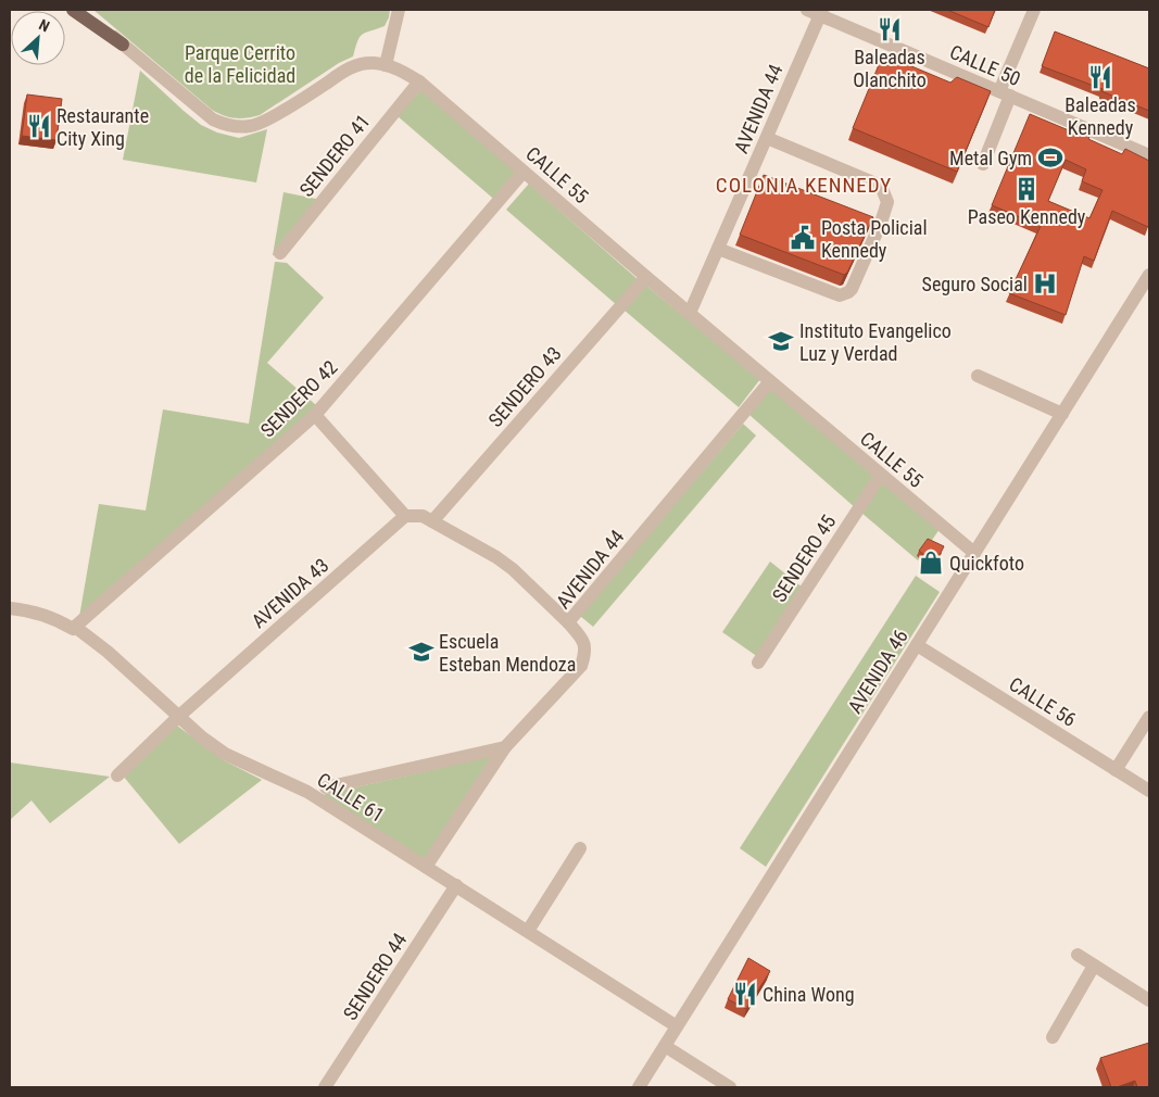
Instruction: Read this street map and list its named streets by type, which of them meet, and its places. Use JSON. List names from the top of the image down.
{
  "streets": {
    "street": [
      "CALLE 50",
      "AVENIDA 44",
      "SENDERO 41",
      "CALLE 55",
      "SENDERO 43",
      "SENDERO 42",
      "SENDERO 45",
      "AVENIDA 43",
      "AVENIDA 46",
      "CALLE 56",
      "CALLE 61",
      "SENDERO 44"
    ]
  },
  "crossings": [
    ["CALLE 50", "AVENIDA 44"],
    ["AVENIDA 44", "CALLE 55"],
    ["AVENIDA 44", "CALLE 61"],
    ["SENDERO 41", "CALLE 55"],
    ["CALLE 55", "SENDERO 43"],
    ["CALLE 55", "SENDERO 42"],
    ["CALLE 55", "SENDERO 45"],
    ["CALLE 55", "AVENIDA 46"],
    ["SENDERO 42", "CALLE 61"],
    ["AVENIDA 43", "CALLE 61"],
    ["AVENIDA 46", "CALLE 56"],
    ["AVENIDA 46", "CALLE 61"],
    ["CALLE 61", "SENDERO 44"]
  ],
  "districts": ["COLONIA KENNEDY"],
  "parks": ["Parque Cerrito de la Felicidad"],
  "places": {
    "restaurant": [
      "Baleadas Olanchito",
      "Baleadas Kennedy",
      "Restaurante City Xing",
      "China Wong"
    ],
    "sports": ["Metal Gym"],
    "building": ["Paseo Kennedy"],
    "public building": ["Posta Policial Kennedy"],
    "hospital": ["Seguro Social"],
    "school or university": ["Instituto Evangelico Luz y Verdad", "Escuela Esteban Mendoza"],
    "shop": ["Quickfoto"]
  },
  "north": "top right"
}
